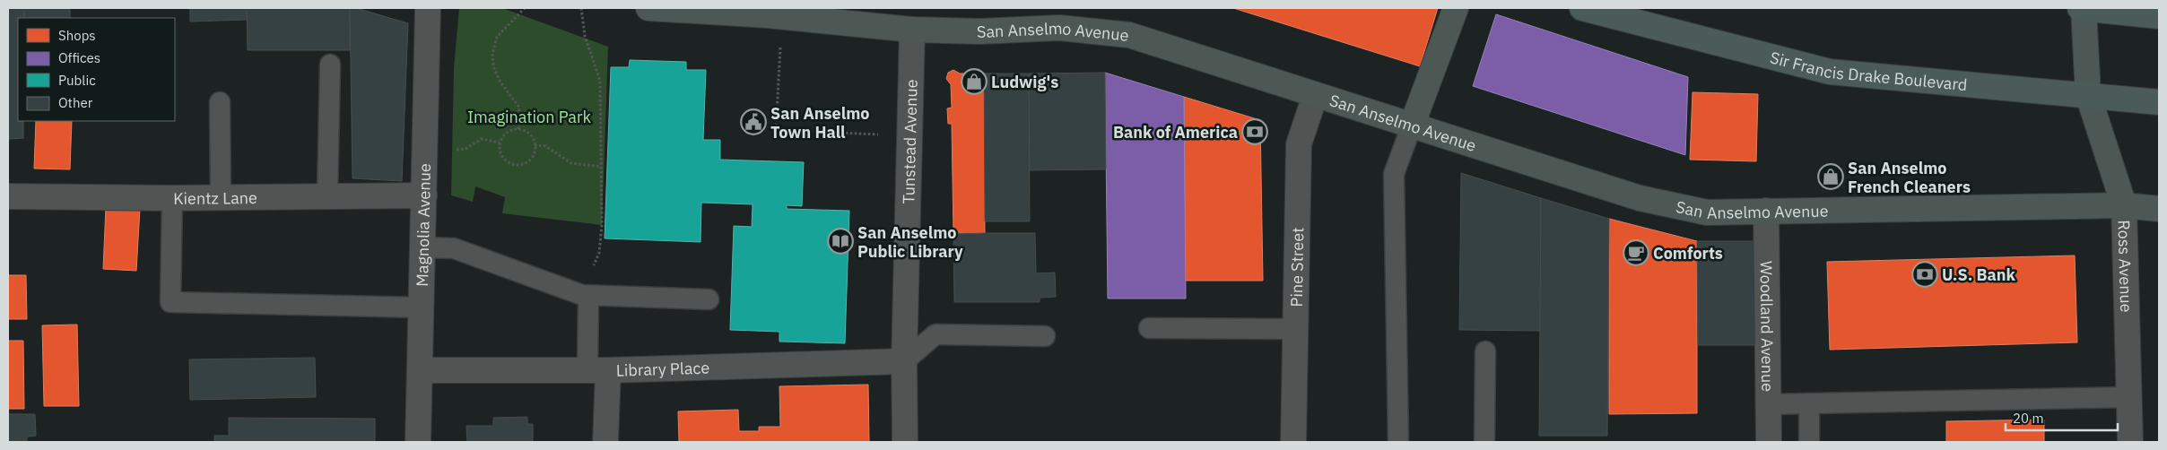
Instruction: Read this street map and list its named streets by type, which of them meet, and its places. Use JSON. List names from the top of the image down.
{
  "streets": {
    "main road": ["Sir Francis Drake Boulevard"],
    "street": [
      "San Anselmo Avenue",
      "Tunstead Avenue",
      "Kientz Lane",
      "Magnolia Avenue",
      "Ross Avenue",
      "Pine Street",
      "Woodland Avenue",
      "Library Place"
    ]
  },
  "crossings": [
    ["San Anselmo Avenue", "Tunstead Avenue"],
    ["San Anselmo Avenue", "Ross Avenue"],
    ["San Anselmo Avenue", "Pine Street"],
    ["San Anselmo Avenue", "Woodland Avenue"],
    ["Sir Francis Drake Boulevard", "Ross Avenue"],
    ["Tunstead Avenue", "Library Place"],
    ["Kientz Lane", "Magnolia Avenue"],
    ["Magnolia Avenue", "Library Place"]
  ],
  "parks": ["Imagination Park"],
  "places": {
    "shop": ["Ludwig's", "San Anselmo French Cleaners"],
    "public building": ["San Anselmo Town Hall"],
    "bank": ["Bank of America", "U.S. Bank"],
    "library": ["San Anselmo Public Library"],
    "cafe": ["Comforts"]
  },
  "legend": [
    "Shops",
    "Offices",
    "Public",
    "Other"
  ],
  "scale_bar": "20 m"
}
